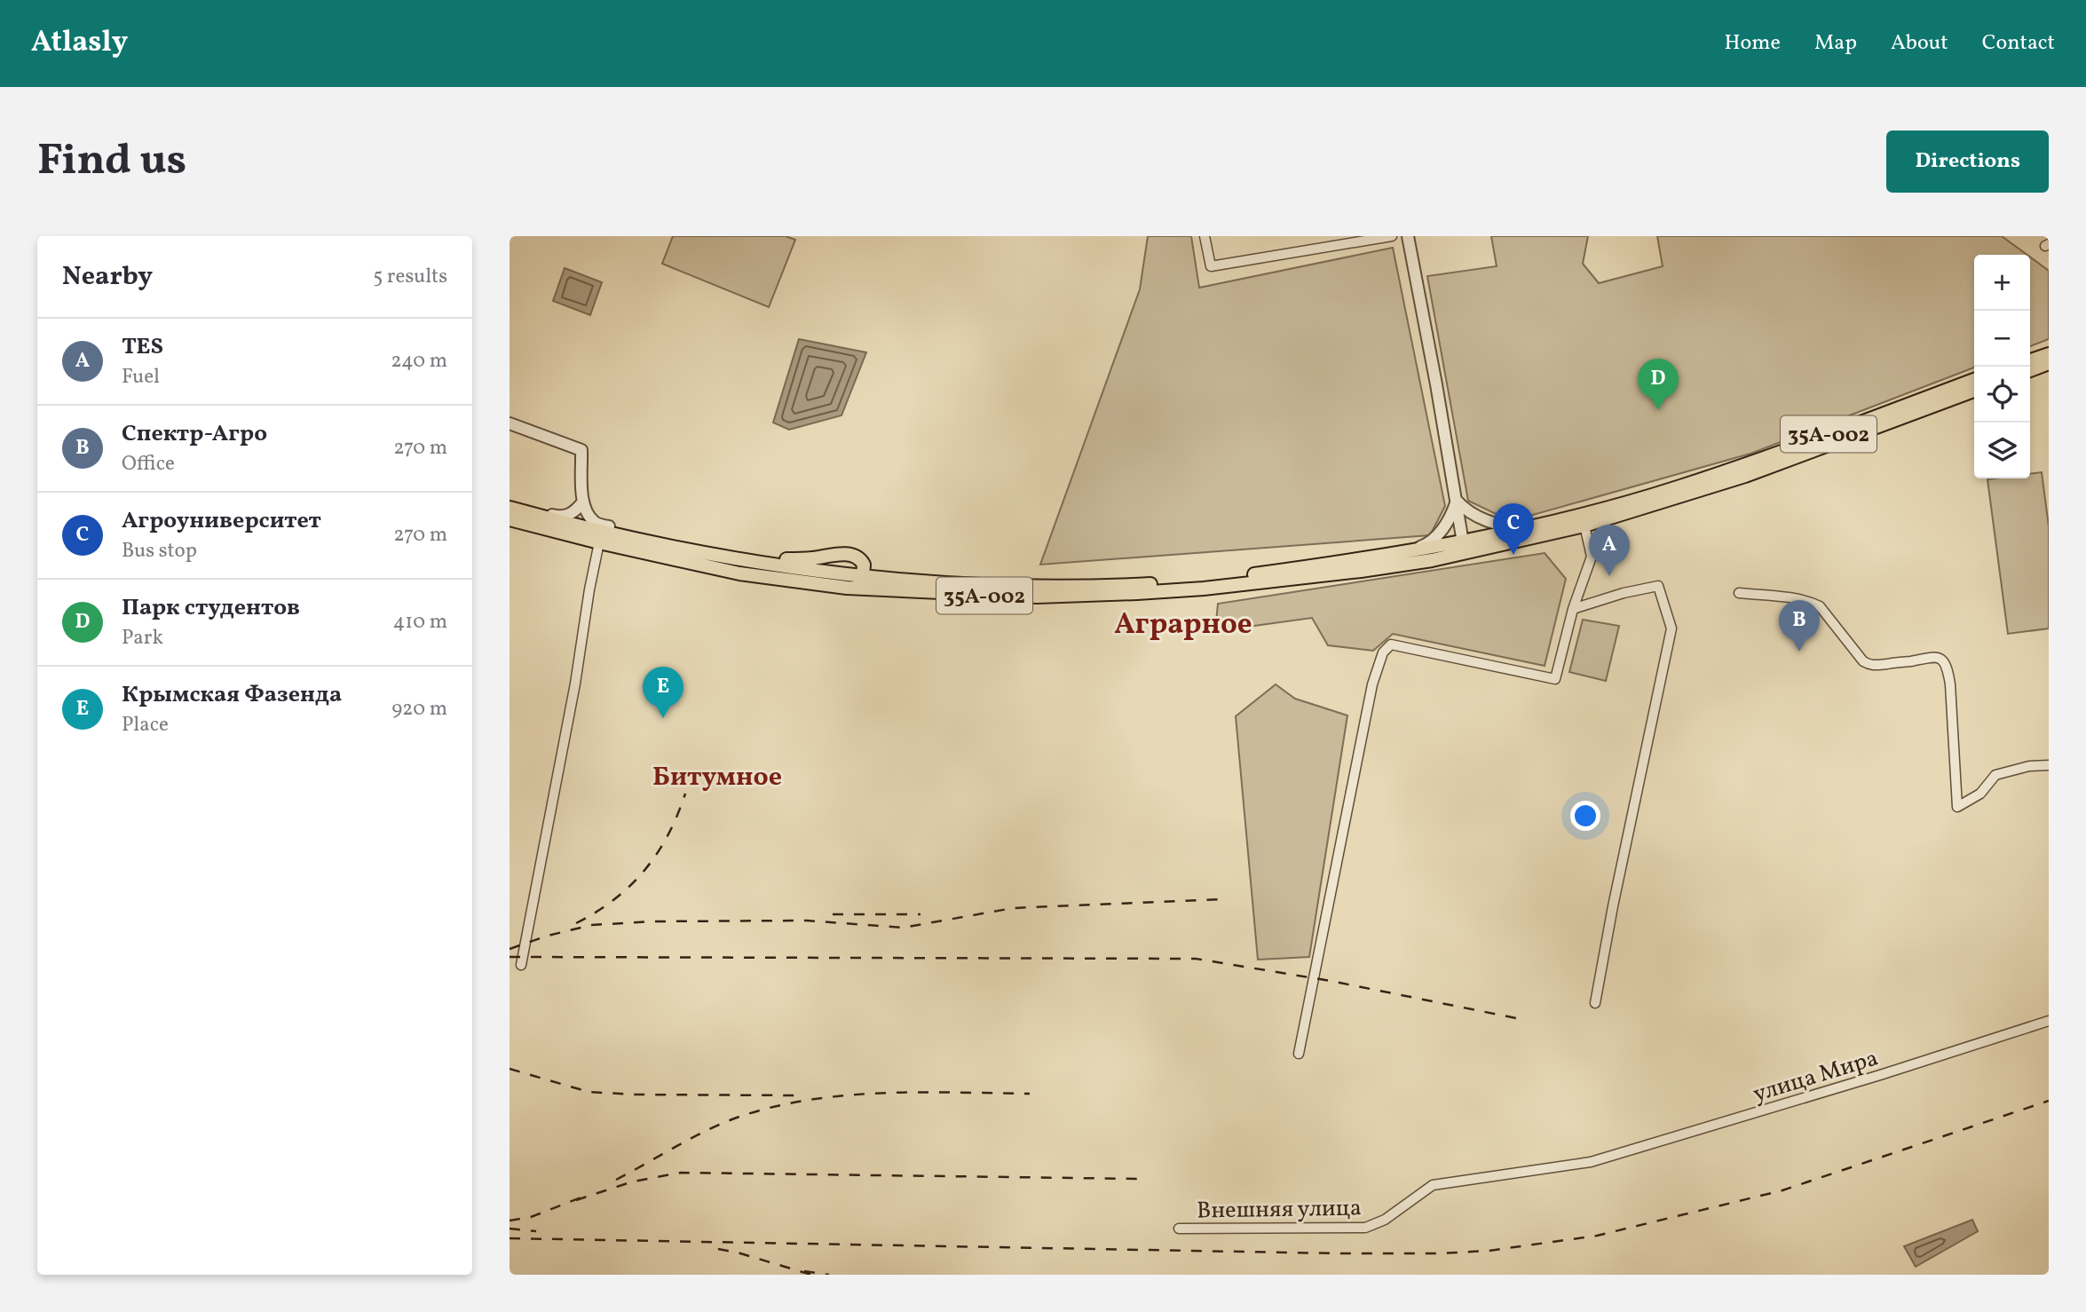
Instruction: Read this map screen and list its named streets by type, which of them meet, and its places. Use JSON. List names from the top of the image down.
{
  "streets": {
    "main road": ["35А-002"],
    "street": ["улица Мира", "Внешняя улица"]
  },
  "crossings": [
    ["улица Мира", "Внешняя улица"]
  ],
  "districts": ["Аграрное", "Битумное"],
  "page": {
    "header": "Atlasly",
    "nav": [
      "Home",
      "Map",
      "About",
      "Contact"
    ],
    "buttons": "Directions",
    "title": "Find us",
    "heading": ["Nearby", "5 results"],
    "map_buttons": ["+", "−"],
    "list": [
      {
        "mark": "A",
        "name": "TES",
        "note": "Fuel",
        "value": "240 m"
      },
      {
        "mark": "B",
        "name": "Спектр-Агро",
        "note": "Office",
        "value": "270 m"
      },
      {
        "mark": "C",
        "name": "Агроуниверситет",
        "note": "Bus stop",
        "value": "270 m"
      },
      {
        "mark": "D",
        "name": "Парк студентов",
        "note": "Park",
        "value": "410 m"
      },
      {
        "mark": "E",
        "name": "Крымская Фазенда",
        "note": "Place",
        "value": "920 m"
      }
    ],
    "pins": [
      "D",
      "C",
      "A",
      "B",
      "E"
    ]
  }
}
